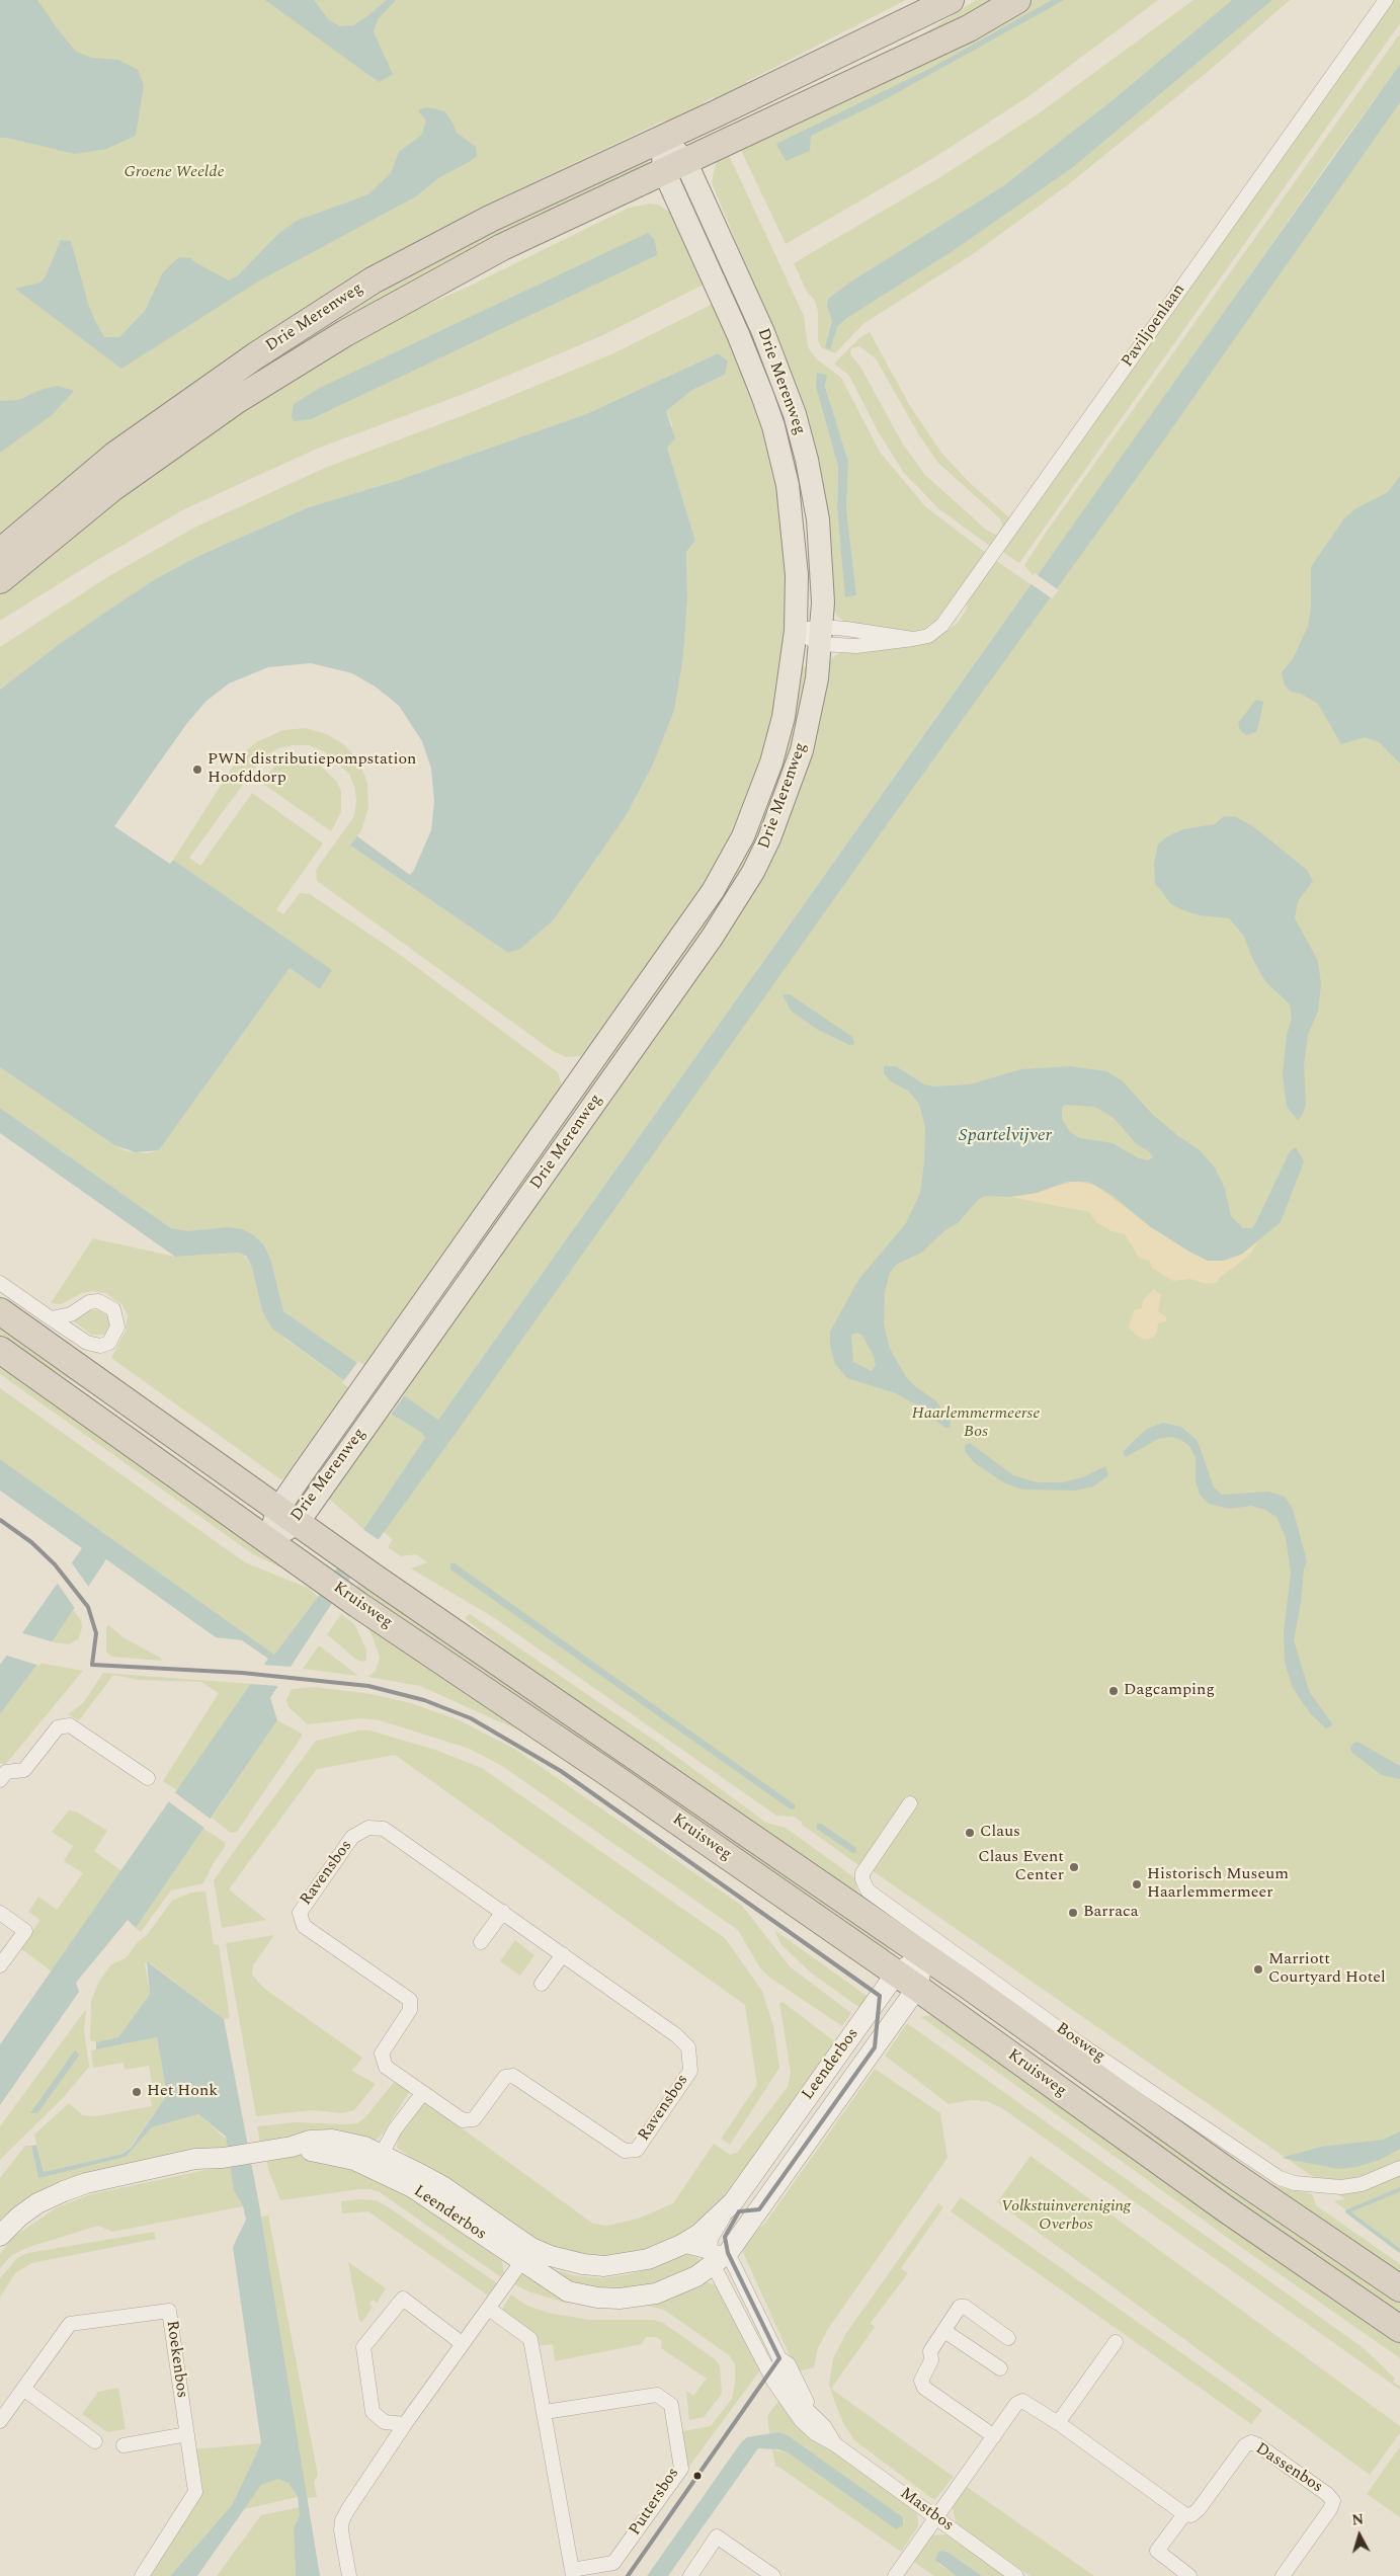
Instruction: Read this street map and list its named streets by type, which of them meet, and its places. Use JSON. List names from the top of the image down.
{
  "streets": {
    "highway": ["Drie Merenweg", "Kruisweg"],
    "main road": ["Leenderbos"],
    "street": [
      "Paviljoenlaan",
      "Ravensbos",
      "Bosweg",
      "Roekenbos",
      "Dassenbos",
      "Puttersbos",
      "Mastbos"
    ]
  },
  "crossings": [
    ["Drie Merenweg", "Paviljoenlaan"],
    ["Drie Merenweg", "Kruisweg"],
    ["Kruisweg", "Leenderbos"],
    ["Leenderbos", "Mastbos"]
  ],
  "water": ["Spartelvijver"],
  "parks": ["Groene Weelde", "Haarlemmermeerse Bos", "Volkstuinvereniging Overbos"],
  "places": [
    "PWN distributiepompstation Hoofddorp",
    "Dagcamping",
    "Claus",
    "Claus Event Center",
    "Historisch Museum Haarlemmermeer",
    "Barraca",
    "Marriott Courtyard Hotel",
    "Het Honk"
  ],
  "north": "top"
}
